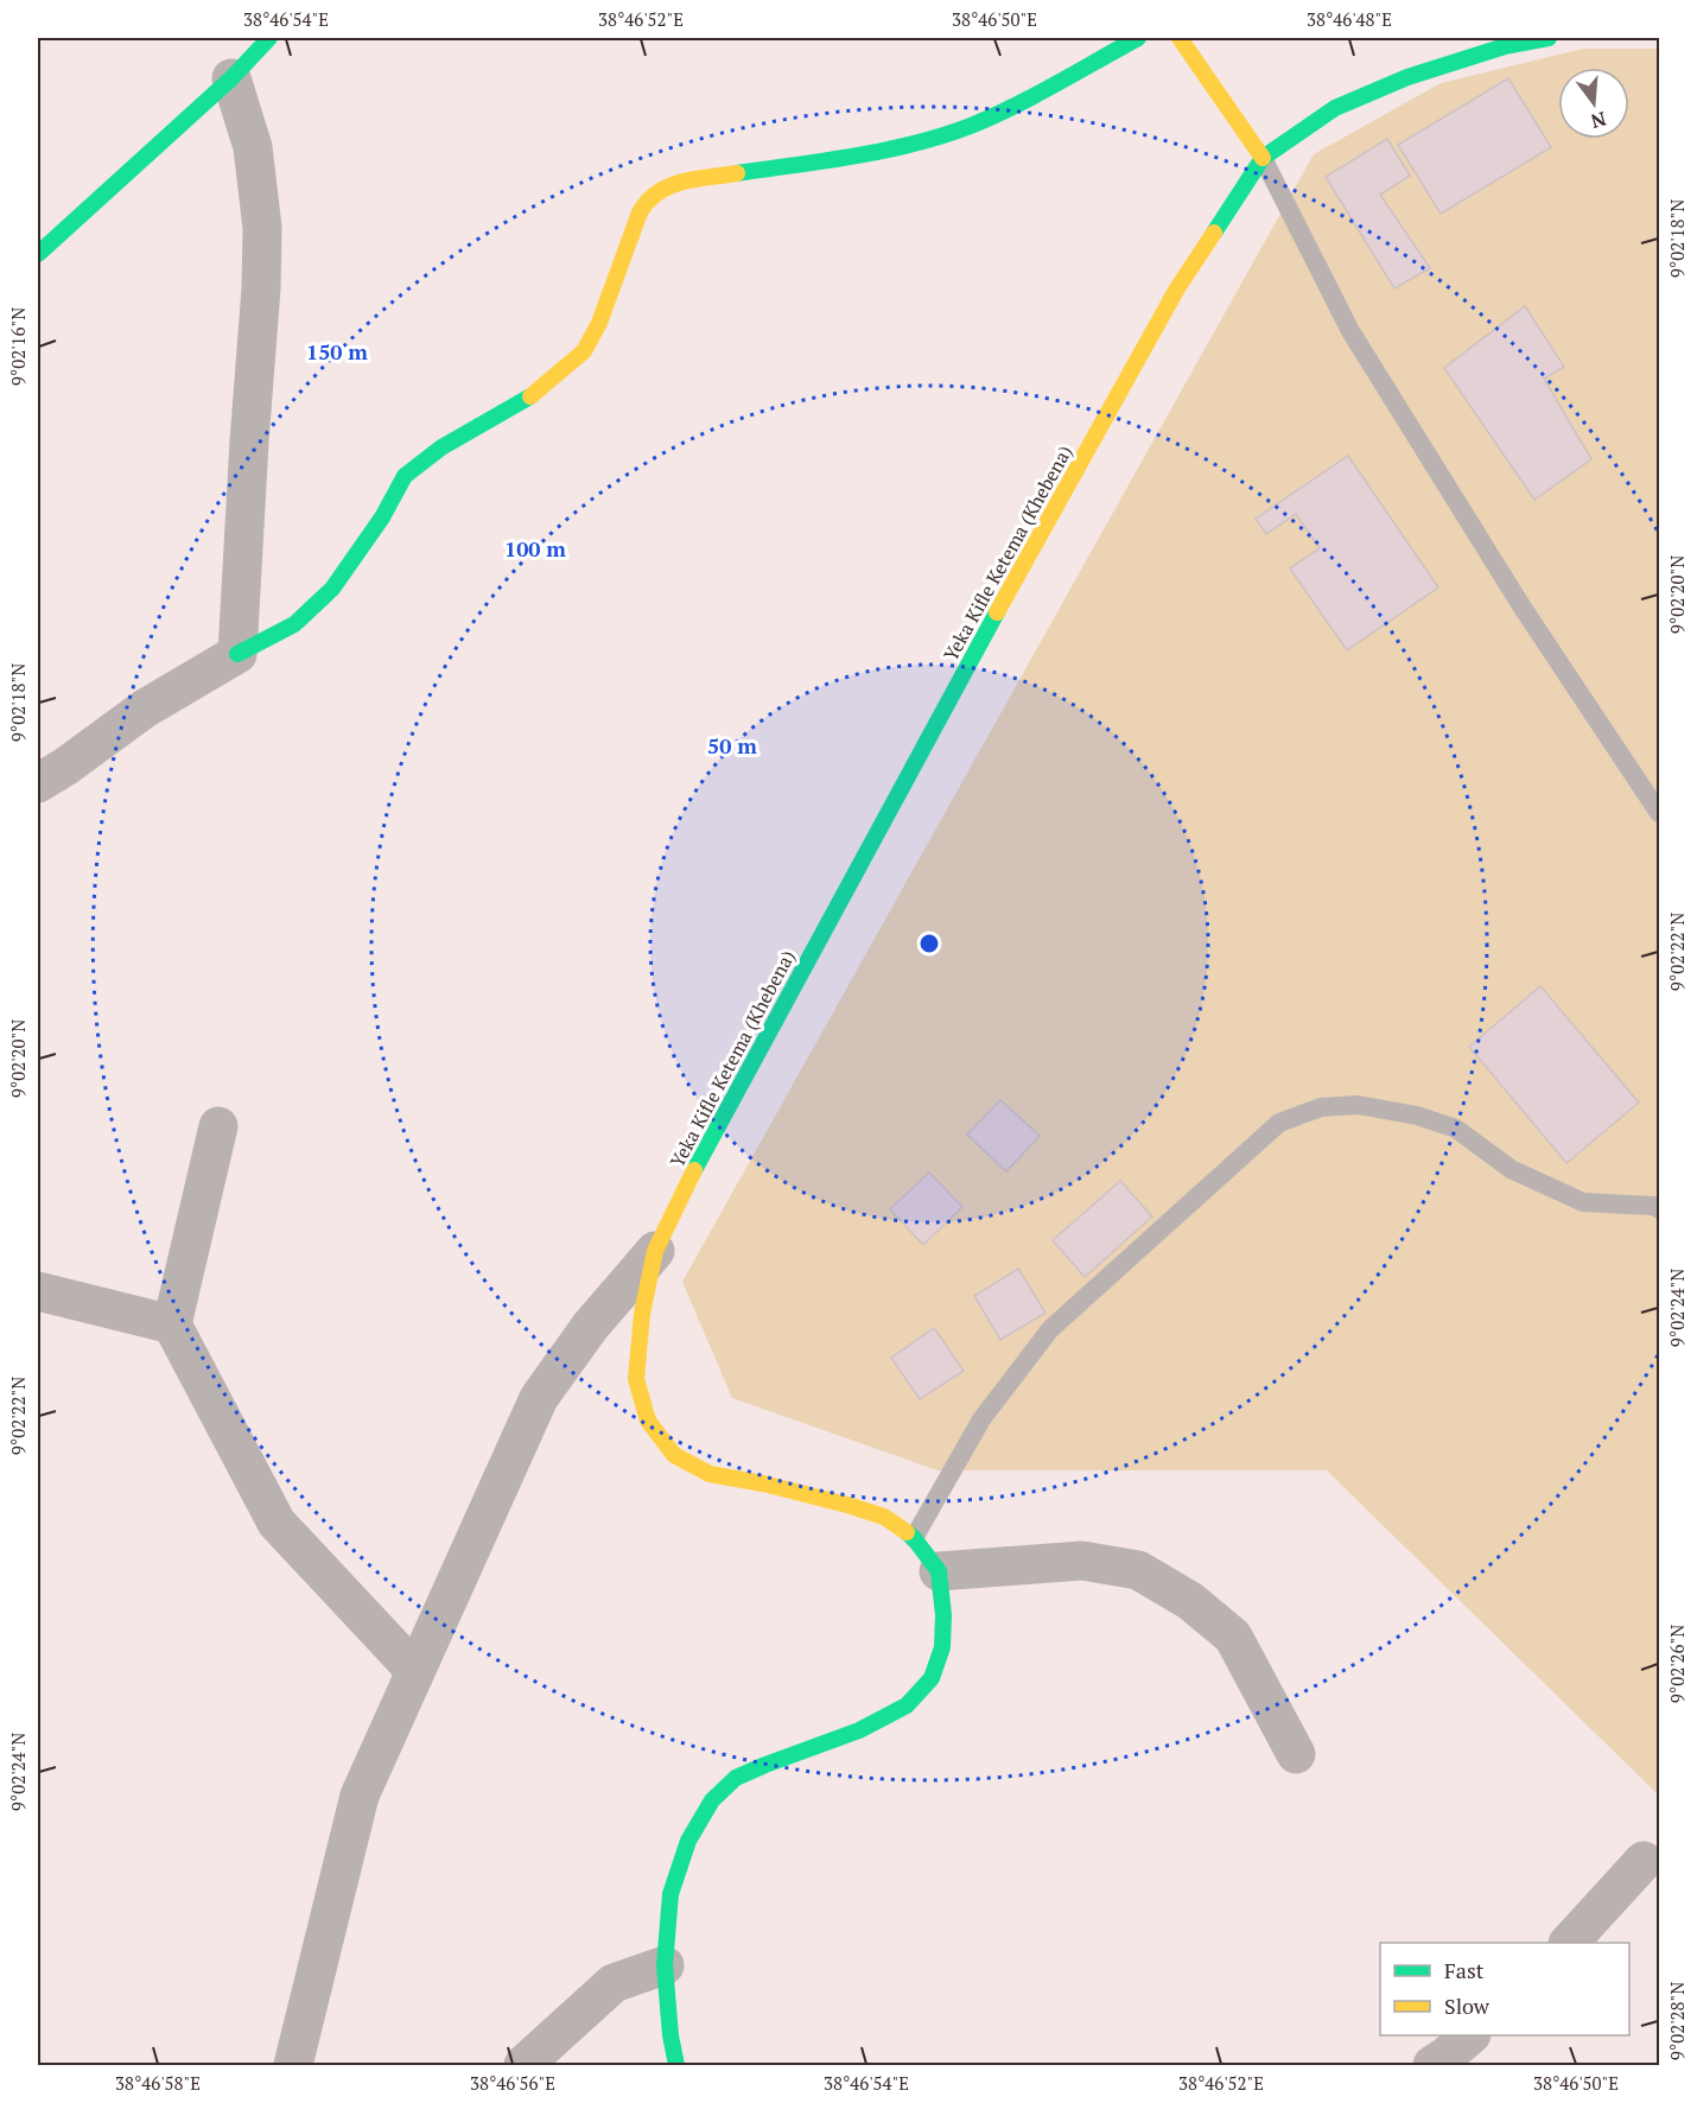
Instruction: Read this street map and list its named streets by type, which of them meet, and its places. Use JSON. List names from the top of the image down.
{
  "streets": {
    "main road": ["Yeka Kifle Ketema (Khebena)"]
  },
  "legend": ["Fast", "Slow"],
  "north": "bottom",
  "coordinates": [
    "38°46'54\"E",
    "38°46'52\"E",
    "38°46'50\"E",
    "38°46'48\"E",
    "9°02'18\"N",
    "9°02'16\"N",
    "9°02'20\"N",
    "9°02'22\"N",
    "9°02'24\"N",
    "9°02'26\"N",
    "9°02'28\"N",
    "38°46'58\"E",
    "38°46'56\"E"
  ],
  "rings": ["150 m", "100 m", "50 m"]
}
